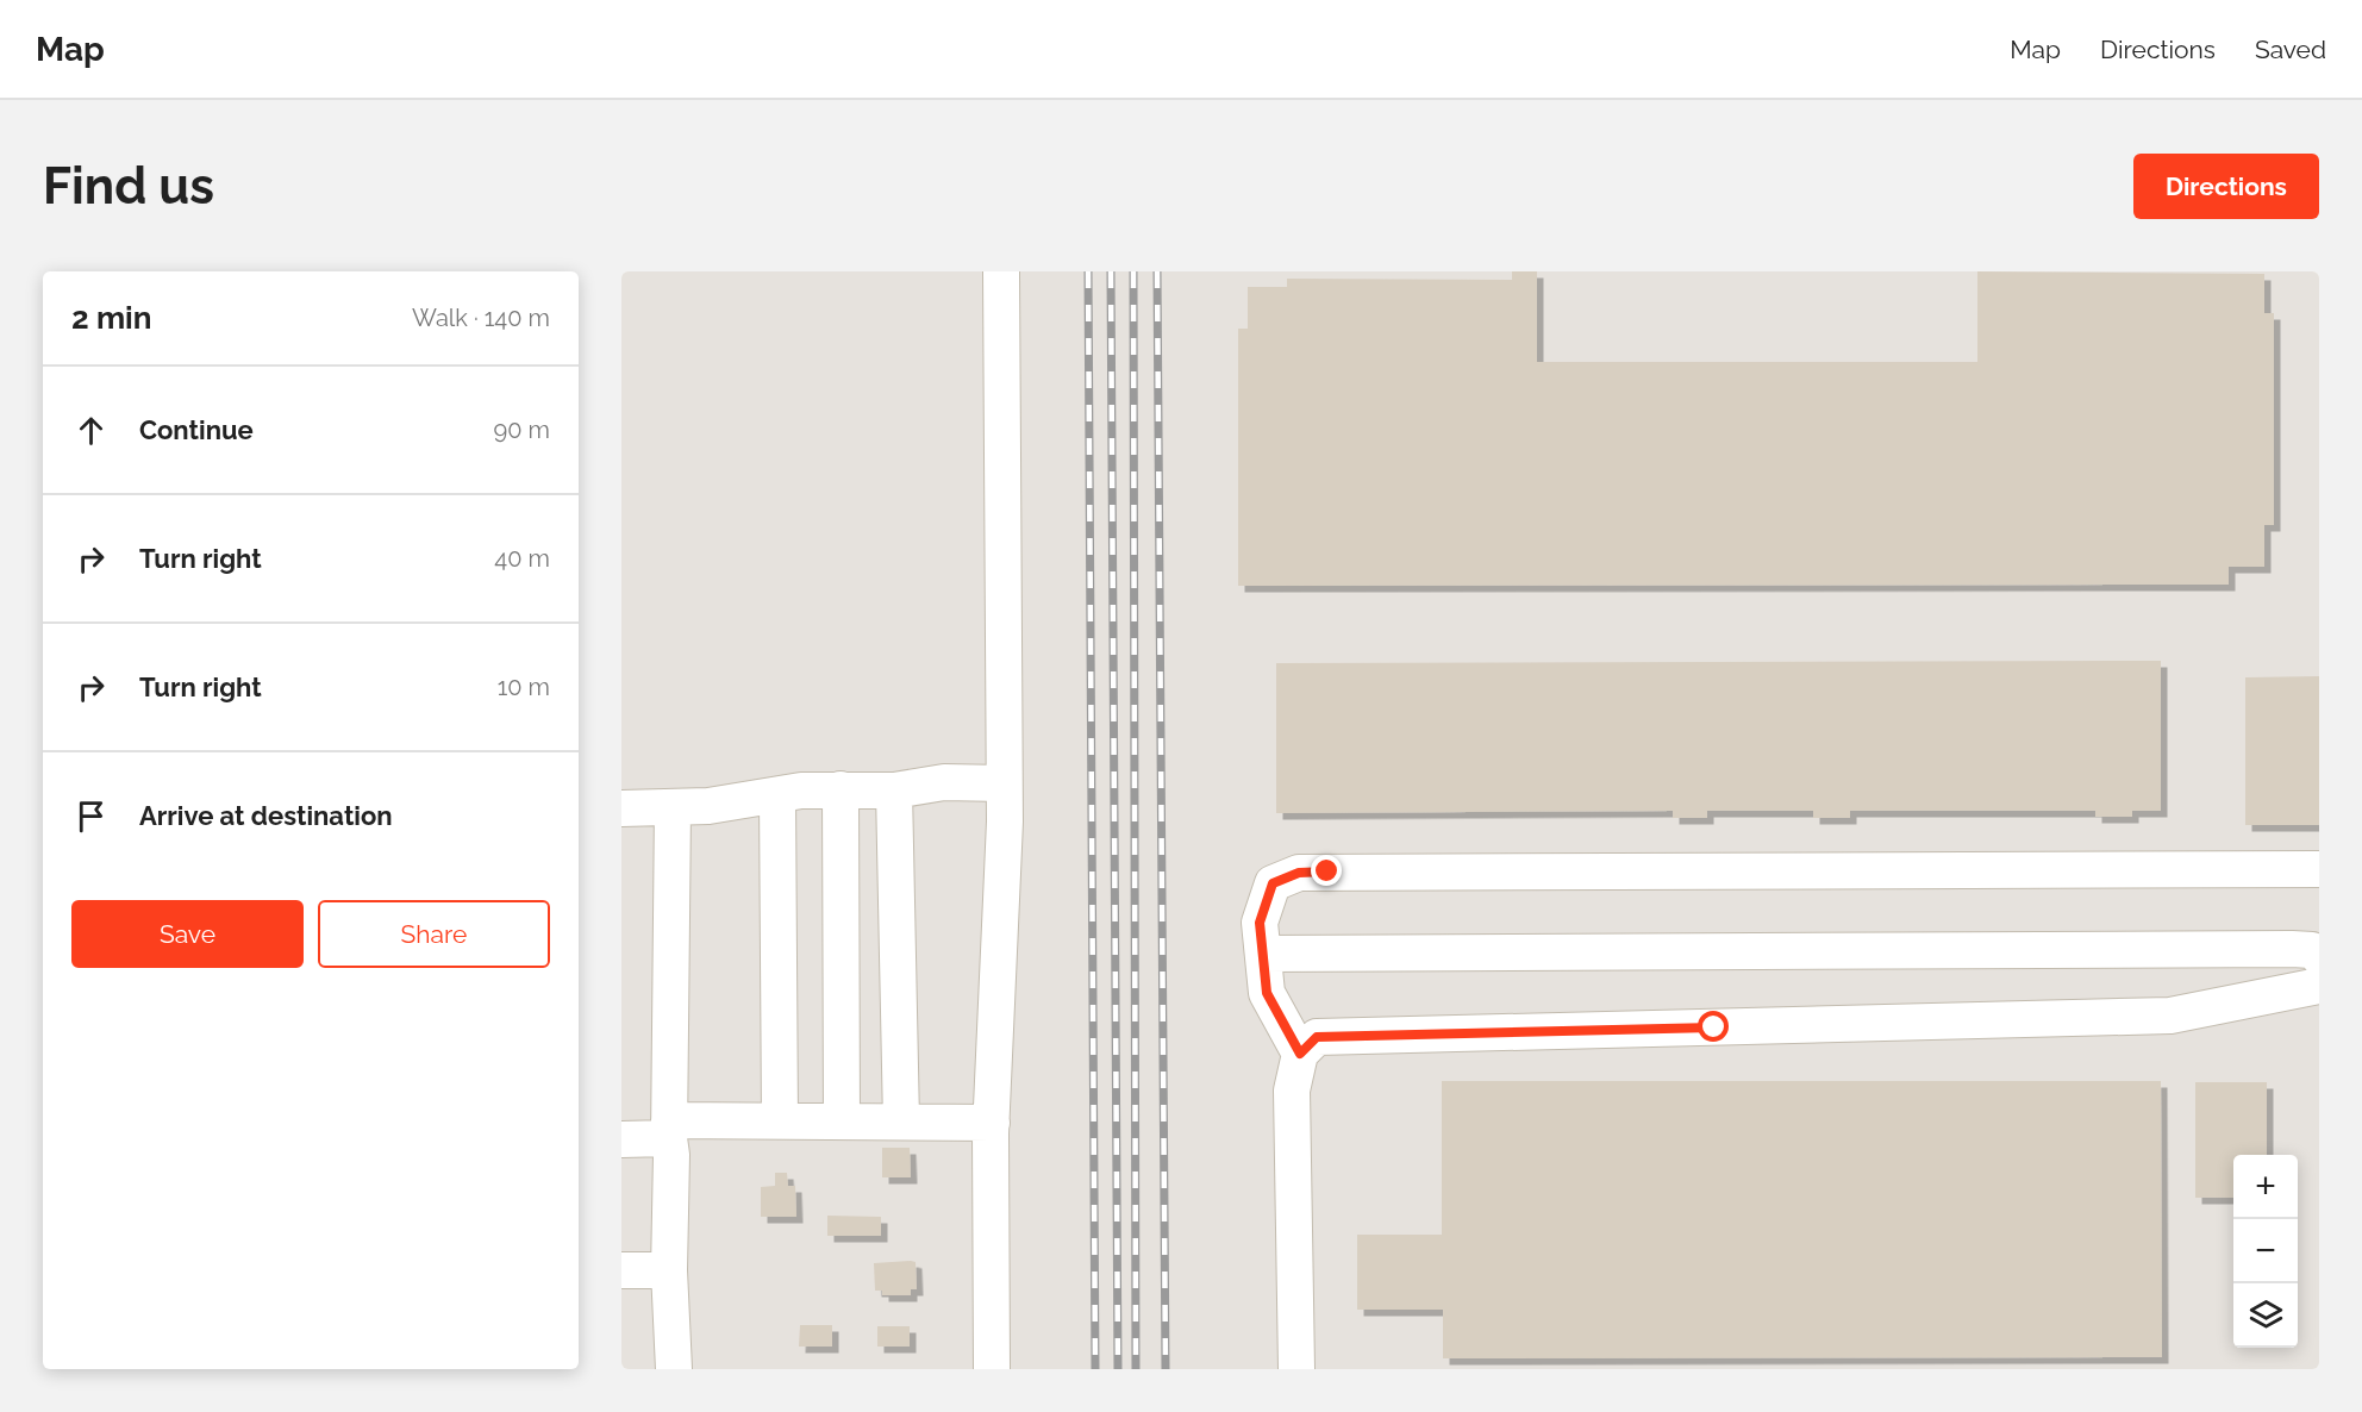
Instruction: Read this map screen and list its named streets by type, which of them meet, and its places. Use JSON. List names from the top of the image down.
{
  "page": {
    "header": "Map",
    "nav": ["Map", "Directions", "Saved"],
    "buttons": [
      "Directions",
      ["Save", "Share"]
    ],
    "title": "Find us",
    "heading": ["2 min", "Walk · 140 m"],
    "list": [
      ["Continue", "90 m"],
      ["Turn right", "40 m"],
      ["Turn right", "10 m"],
      "Arrive at destination"
    ],
    "map_buttons": ["+", "−"]
  }
}
